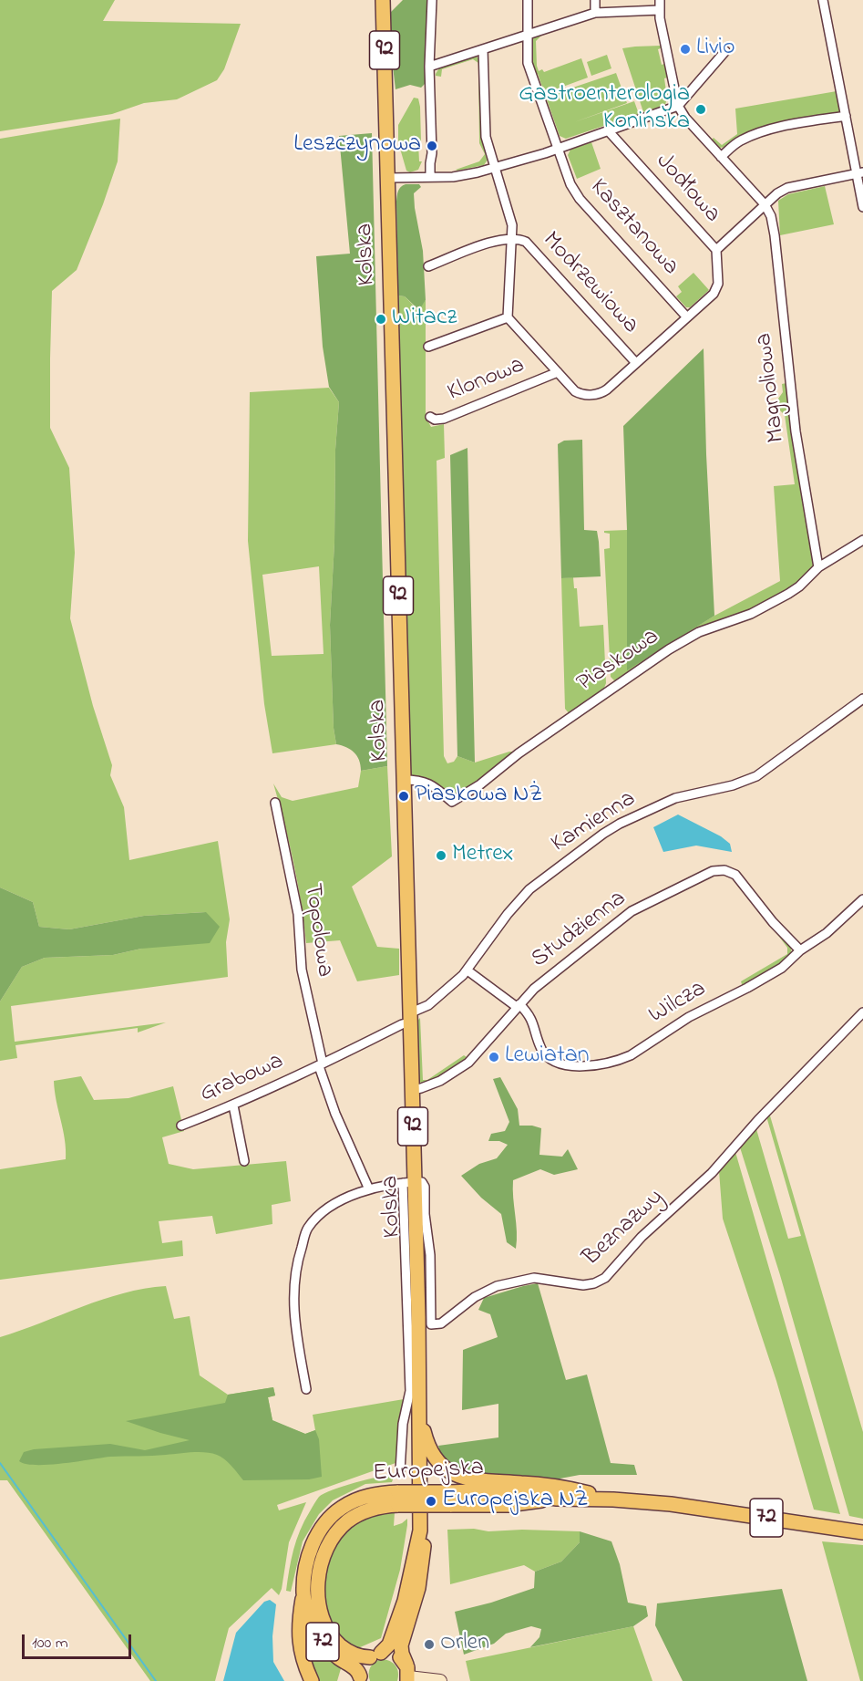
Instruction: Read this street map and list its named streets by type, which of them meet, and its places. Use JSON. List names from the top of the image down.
{
  "streets": {
    "main road": [
      "92",
      "Kolska",
      "Europejska",
      "72"
    ],
    "street": [
      "Jodłowa",
      "Kasztanowa",
      "Modrzewiowa",
      "Klonowa",
      "Magnoliowa",
      "Piaskowa",
      "Kamienna",
      "Topolowa",
      "Studzienna",
      "Wilcza",
      "Grabowa",
      "Beznazwy"
    ]
  },
  "crossings": [
    ["92", "Kolska"],
    ["92", "Europejska"],
    ["Kolska", "Piaskowa"],
    ["Kolska", "Kamienna"],
    ["Kolska", "Studzienna"],
    ["Kolska", "Beznazwy"],
    ["Kolska", "72"],
    ["Magnoliowa", "Piaskowa"],
    ["Kamienna", "Wilcza"],
    ["Topolowa", "Grabowa"],
    ["Studzienna", "Wilcza"],
    ["Europejska", "72"]
  ],
  "places": [
    "Livio",
    "Gastroenterologia Konińska",
    "Leszczynowa",
    "Witacz",
    "Piaskowa NŻ",
    "Metrex",
    "Lewiatan",
    "Europejska NŻ",
    "Orlen"
  ],
  "scale_bar": "100 m"
}
